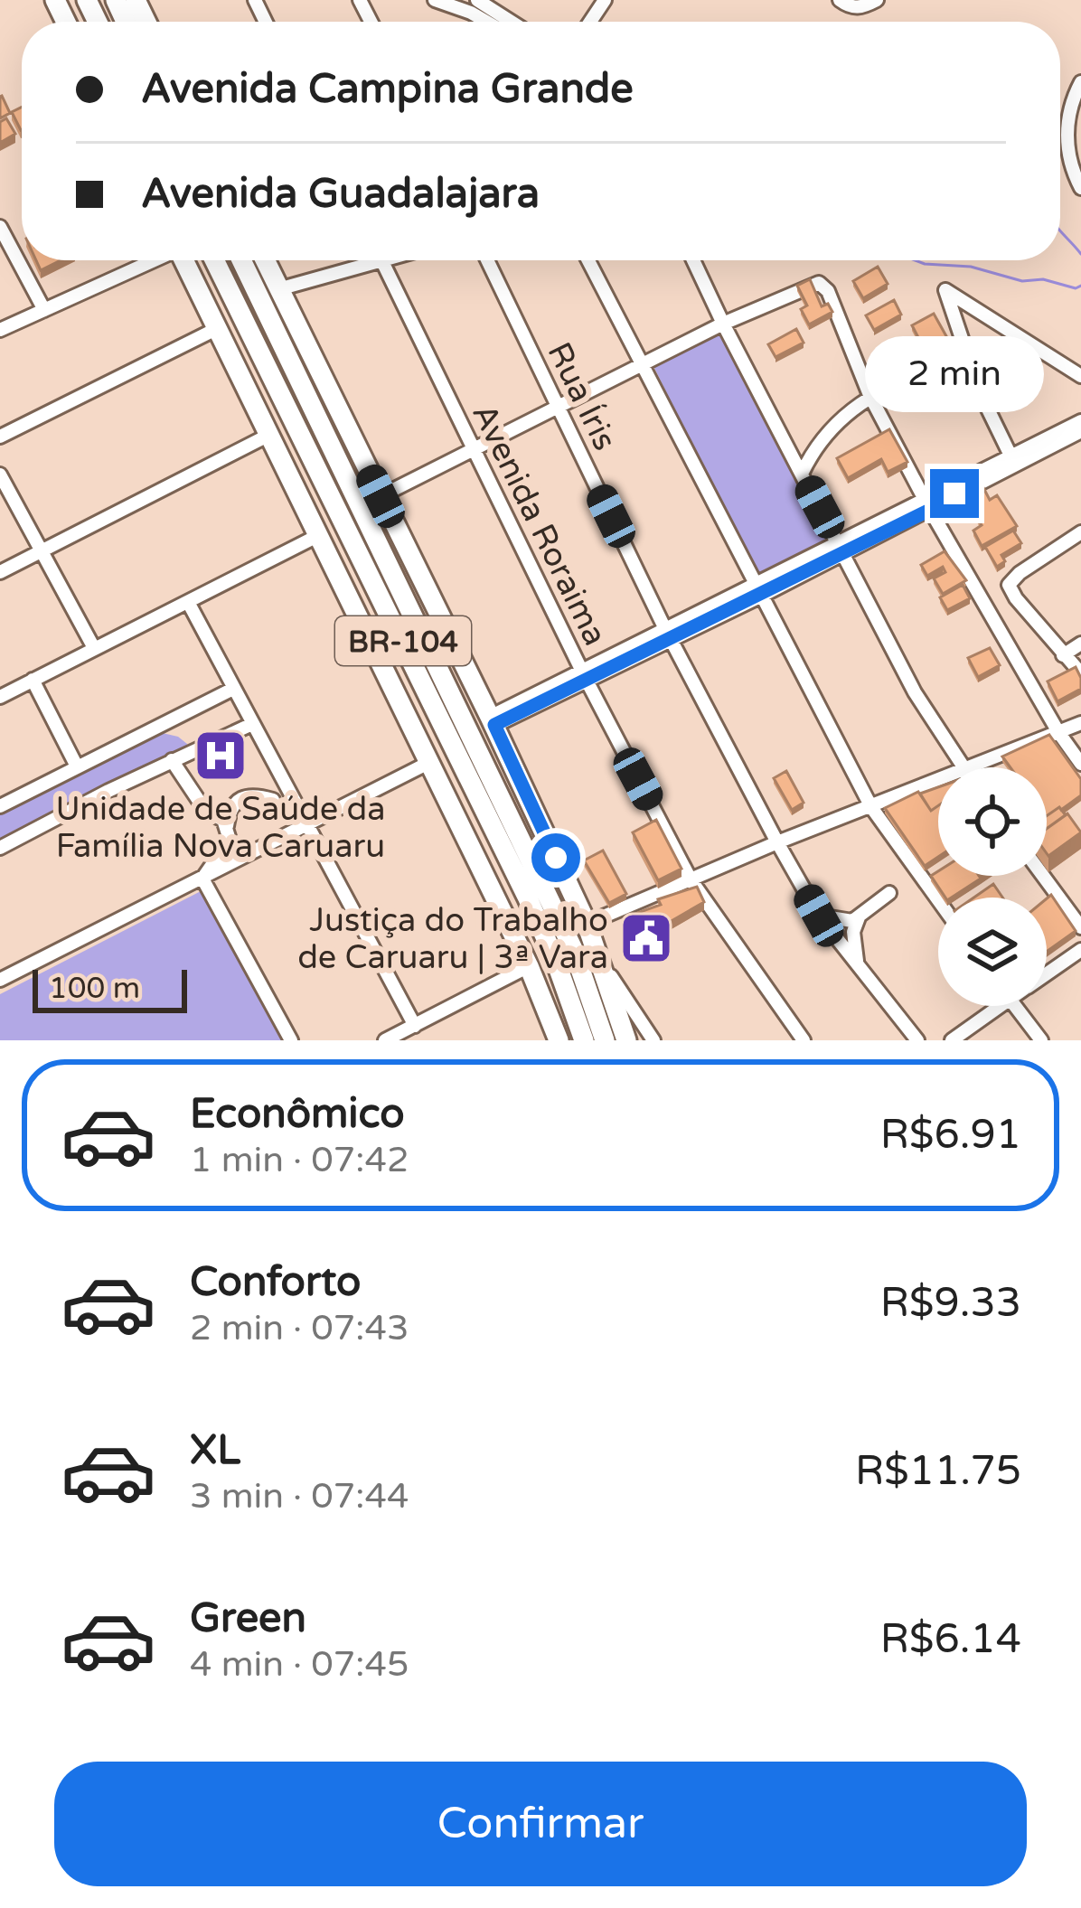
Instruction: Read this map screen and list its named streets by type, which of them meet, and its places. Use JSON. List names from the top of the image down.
{
  "streets": {
    "main road": ["BR-104"],
    "street": ["Rua Íris", "Avenida Roraima"]
  },
  "places": {
    "hospital": ["Unidade de Saúde da Família Nova Caruaru"],
    "public building": ["Justiça do Trabalho de Caruaru | 3ª Vara"]
  },
  "scale_bar": "100 m",
  "page": {
    "banner": ["Avenida Campina Grande", "Avenida Guadalajara"],
    "bubble": "2 min",
    "scale": "100 m",
    "list": [
      {
        "name": "Econômico",
        "note": "1 min · 07:42",
        "value": "R$6.91"
      },
      {
        "name": "Conforto",
        "note": "2 min · 07:43",
        "value": "R$9.33"
      },
      {
        "name": "XL",
        "note": "3 min · 07:44",
        "value": "R$11.75"
      },
      {
        "name": "Green",
        "note": "4 min · 07:45",
        "value": "R$6.14"
      }
    ],
    "buttons": "Confirmar"
  }
}
